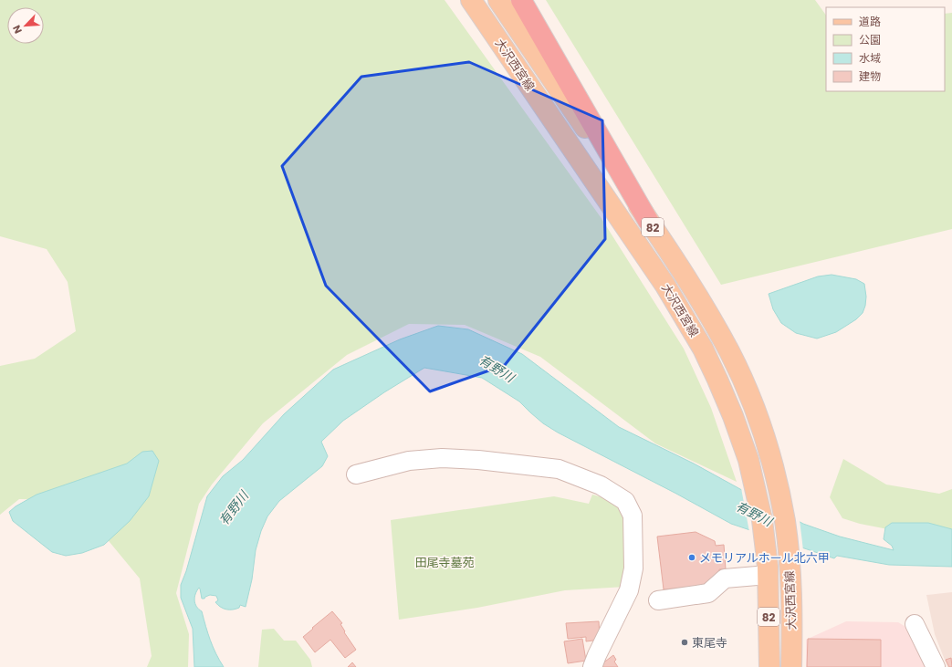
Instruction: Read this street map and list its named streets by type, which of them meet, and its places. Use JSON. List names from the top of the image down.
{
  "streets": {
    "main road": ["大沢西宮線", "82"]
  },
  "water": ["有野川"],
  "parks": ["田尾寺墓苑"],
  "places": ["メモリアルホール北六甲", "東尾寺"],
  "legend": [
    "道路",
    "公園",
    "水域",
    "建物"
  ],
  "north": "bottom left"
}
